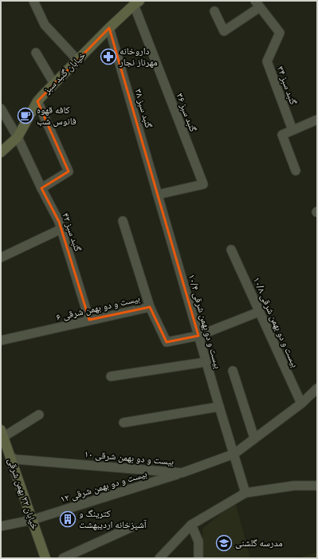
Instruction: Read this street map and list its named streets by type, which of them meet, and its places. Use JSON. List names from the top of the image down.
{
  "streets": {
    "main road": ["خیابان گنبد سبز", "خیابان ۲۲ بهمن شرقی"],
    "street": [
      "گنبد سبز ۳۴",
      "گنبد سبز ۳۸",
      "گنبد سبز ۳۶",
      "گنبد سبز ۴۲",
      "بیست و دو بهمن شرقی ۶",
      "بیست و دو بهمن شرقی ۱۰/۴",
      "بیست و دو بهمن شرقی ۱۰/۸",
      "بیست و دو بهمن شرقی ۱۰",
      "بیست و دو بهمن شرقی ۱۲"
    ]
  },
  "crossings": [
    ["خیابان گنبد سبز", "گنبد سبز ۳۸"],
    ["خیابان گنبد سبز", "گنبد سبز ۳۶"],
    ["خیابان گنبد سبز", "گنبد سبز ۴۲"],
    ["گنبد سبز ۳۸", "گنبد سبز ۳۶"],
    ["گنبد سبز ۳۸", "بیست و دو بهمن شرقی ۱۰/۴"],
    ["گنبد سبز ۳۶", "بیست و دو بهمن شرقی ۱۰/۴"],
    ["گنبد سبز ۴۲", "بیست و دو بهمن شرقی ۶"],
    ["بیست و دو بهمن شرقی ۱۰/۴", "بیست و دو بهمن شرقی ۱۰"],
    ["بیست و دو بهمن شرقی ۱۰/۸", "بیست و دو بهمن شرقی ۱۰"],
    ["بیست و دو بهمن شرقی ۱۰", "بیست و دو بهمن شرقی ۱۲"],
    ["بیست و دو بهمن شرقی ۱۰", "خیابان ۲۲ بهمن شرقی"],
    ["بیست و دو بهمن شرقی ۱۲", "خیابان ۲۲ بهمن شرقی"]
  ],
  "places": {
    "pharmacy": ["داروخانه مهرناز نجار"],
    "cafe": ["کافه قهوه فانوس شب"],
    "building": ["کترینگ و آشپزخانه اردیبهشت"],
    "school or university": ["مدرسه گلشنی"]
  }
}
